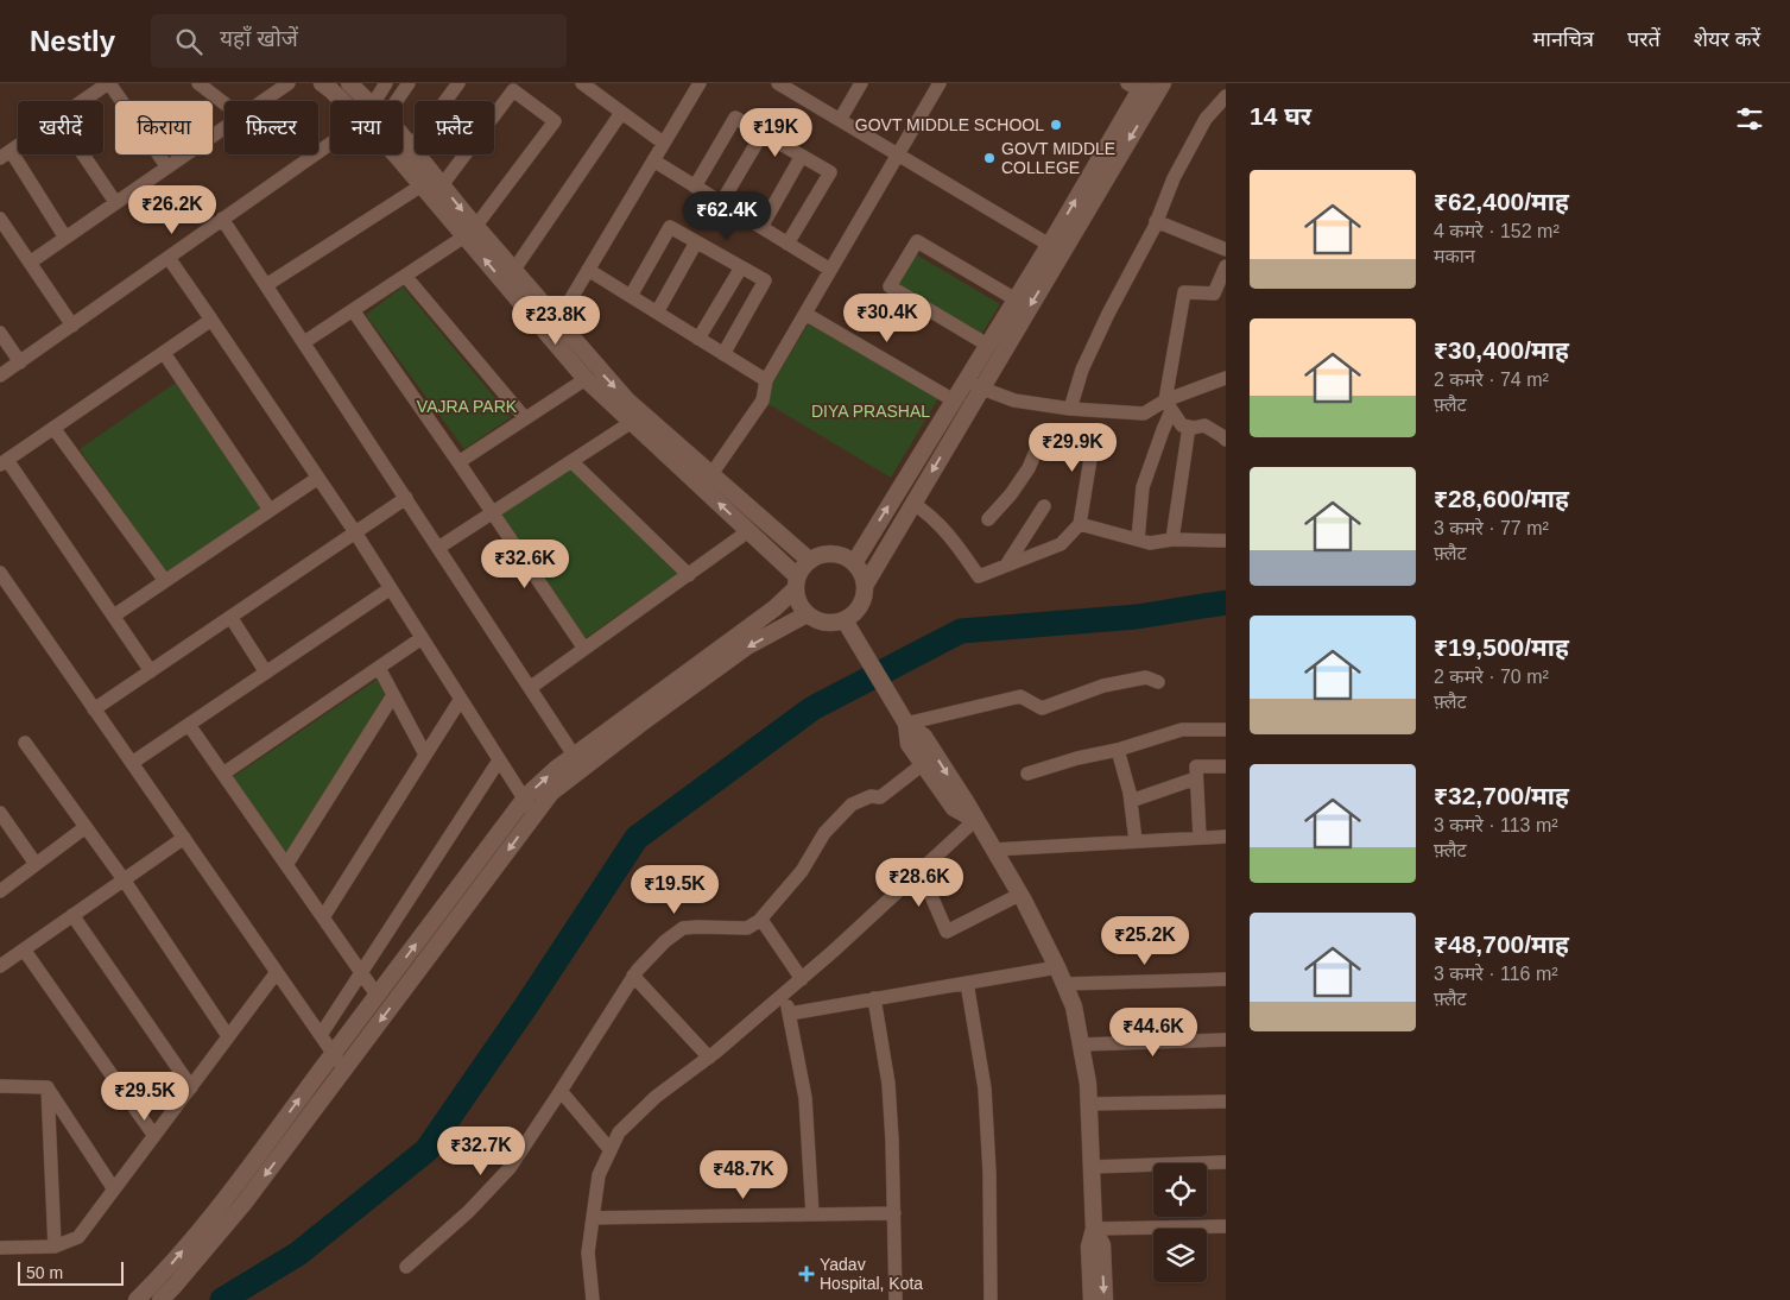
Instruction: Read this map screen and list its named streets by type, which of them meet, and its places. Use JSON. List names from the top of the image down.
{
  "parks": ["VAJRA PARK", "DIYA PRASHAL"],
  "places": {
    "other": ["GOVT MIDDLE SCHOOL", "GOVT MIDDLE COLLEGE"],
    "health": ["Yadav Hospital, Kota"]
  },
  "scale_bar": "50 m",
  "page": {
    "header": "Nestly",
    "search": "यहाँ खोजें",
    "nav": ["मानचित्र", "परतें", "शेयर करें"],
    "heading": "14 घर",
    "chip": [
      "खरीदें",
      "किराया",
      "फ़िल्टर",
      "नया",
      "फ़्लैट"
    ],
    "price": [
      "₹19K",
      "₹26.2K",
      "₹62.4K",
      "₹30.4K",
      "₹23.8K",
      "₹29.9K",
      "₹32.6K",
      "₹28.6K",
      "₹19.5K",
      "₹25.2K",
      "₹44.6K",
      "₹29.5K",
      "₹32.7K",
      "₹48.7K"
    ],
    "list": [
      {
        "name": "₹62,400/माह",
        "note": "4 कमरे · 152 m² · मकान"
      },
      {
        "name": "₹30,400/माह",
        "note": "2 कमरे · 74 m² · फ़्लैट"
      },
      {
        "name": "₹28,600/माह",
        "note": "3 कमरे · 77 m² · फ़्लैट"
      },
      {
        "name": "₹19,500/माह",
        "note": "2 कमरे · 70 m² · फ़्लैट"
      },
      {
        "name": "₹32,700/माह",
        "note": "3 कमरे · 113 m² · फ़्लैट"
      },
      {
        "name": "₹48,700/माह",
        "note": "3 कमरे · 116 m² · फ़्लैट"
      }
    ],
    "scale": "50 m"
  }
}
